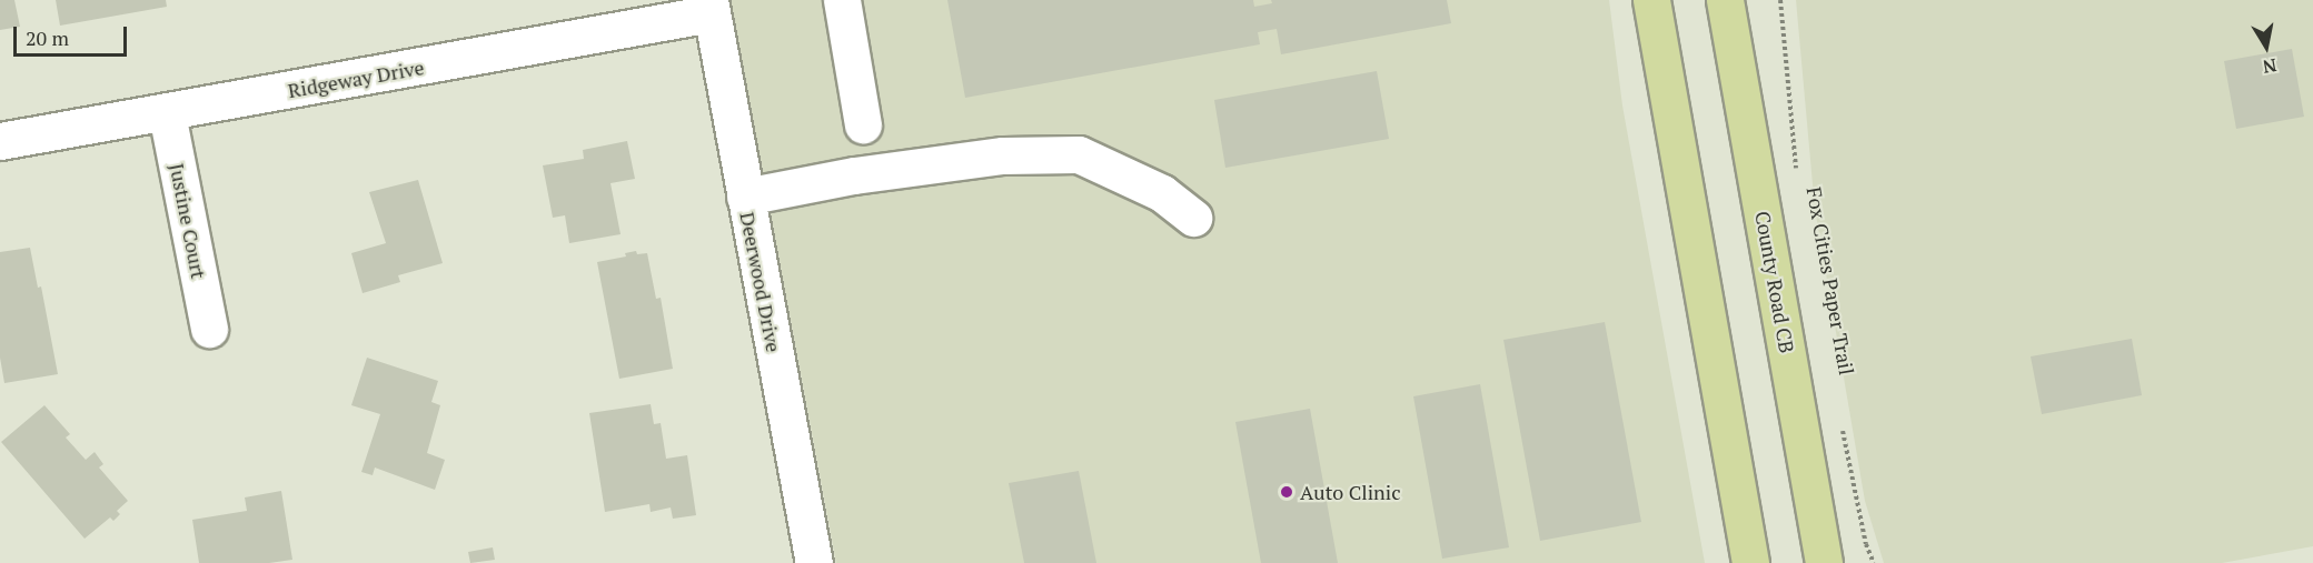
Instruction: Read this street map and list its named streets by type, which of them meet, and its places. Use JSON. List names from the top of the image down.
{
  "streets": {
    "main road": ["County Road CB"],
    "street": ["Ridgeway Drive", "Justine Court", "Deerwood Drive"],
    "path": ["Fox Cities Paper Trail"]
  },
  "crossings": [
    ["Ridgeway Drive", "Justine Court"],
    ["Ridgeway Drive", "Deerwood Drive"]
  ],
  "places": ["Auto Clinic"],
  "scale_bar": "20 m",
  "north": "bottom"
}
